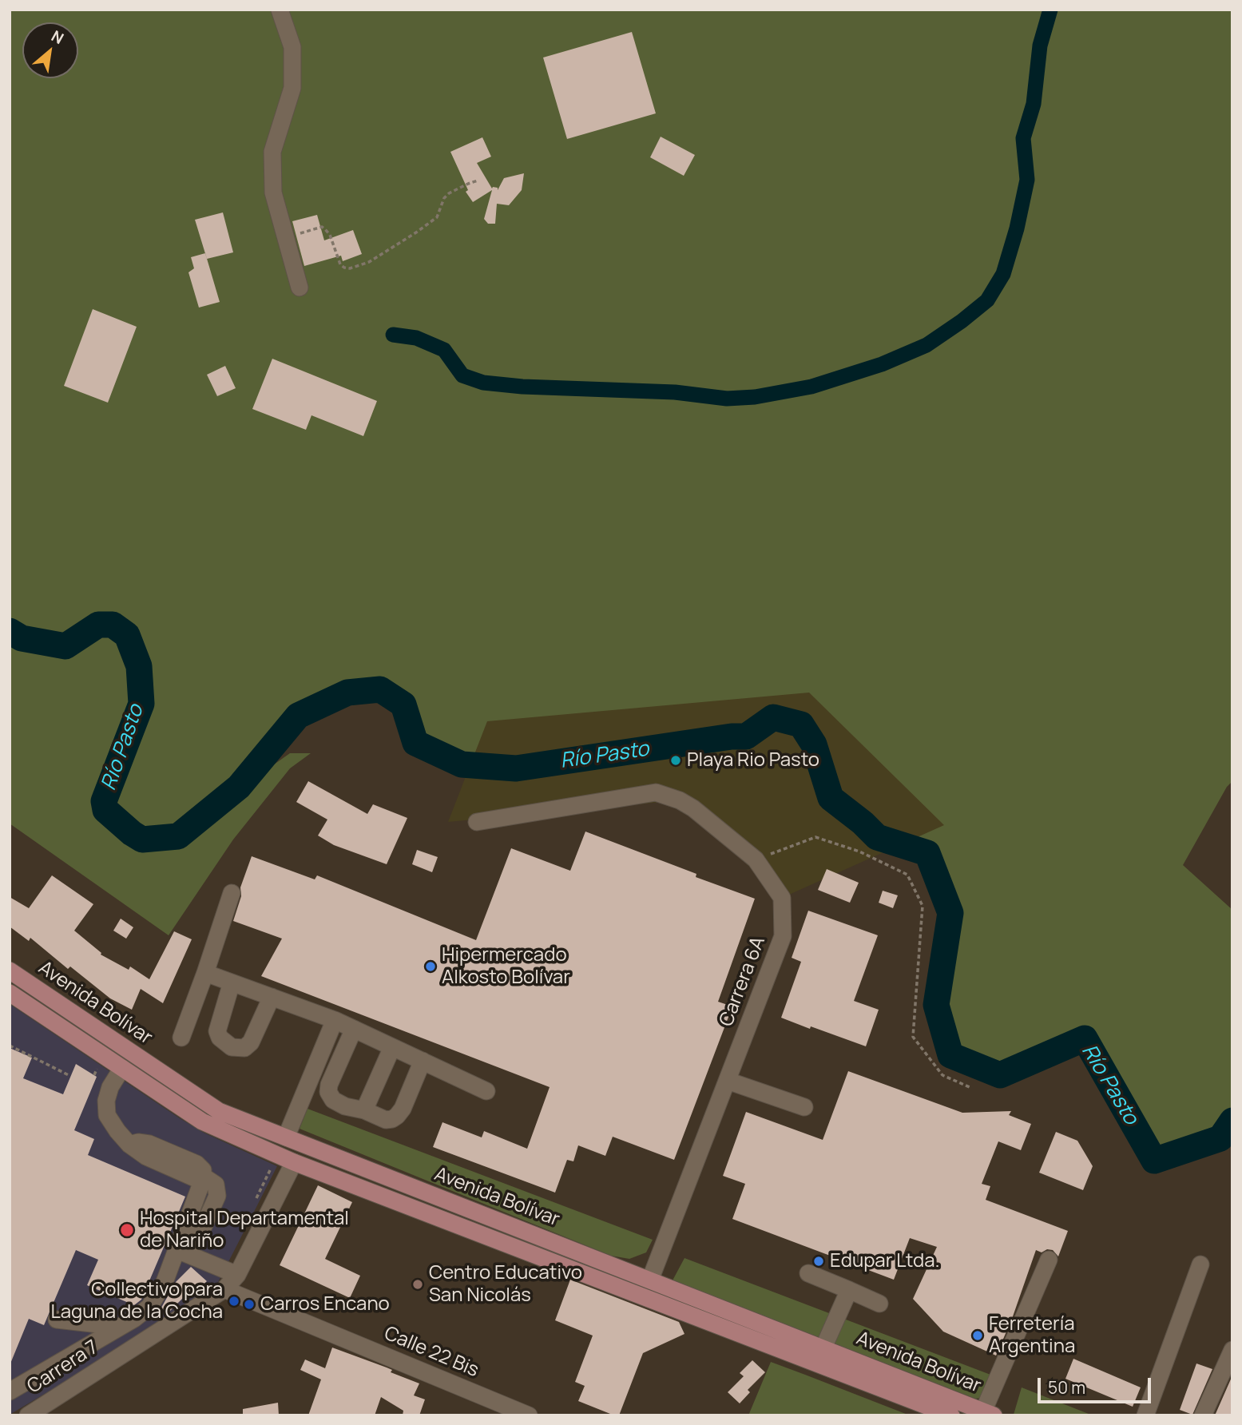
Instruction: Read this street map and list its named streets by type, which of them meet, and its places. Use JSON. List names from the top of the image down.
{
  "streets": {
    "main road": ["Avenida Bolívar"],
    "street": ["Carrera 6A", "Calle 22 Bis", "Carrera 7"]
  },
  "crossings": [
    ["Carrera 6A", "Avenida Bolívar"],
    ["Avenida Bolívar", "Carrera 7"],
    ["Calle 22 Bis", "Carrera 7"]
  ],
  "water": ["Río Pasto"],
  "places": [
    "Playa Rio Pasto",
    "Hipermercado Alkosto Bolívar",
    "Hospital Departamental de Nariño",
    "Edupar Ltda.",
    "Centro Educativo San Nicolás",
    "Collectivo para Laguna de la Cocha",
    "Carros Encano",
    "Ferretería Argentina"
  ],
  "scale_bar": "50 m",
  "north": "top right"
}
